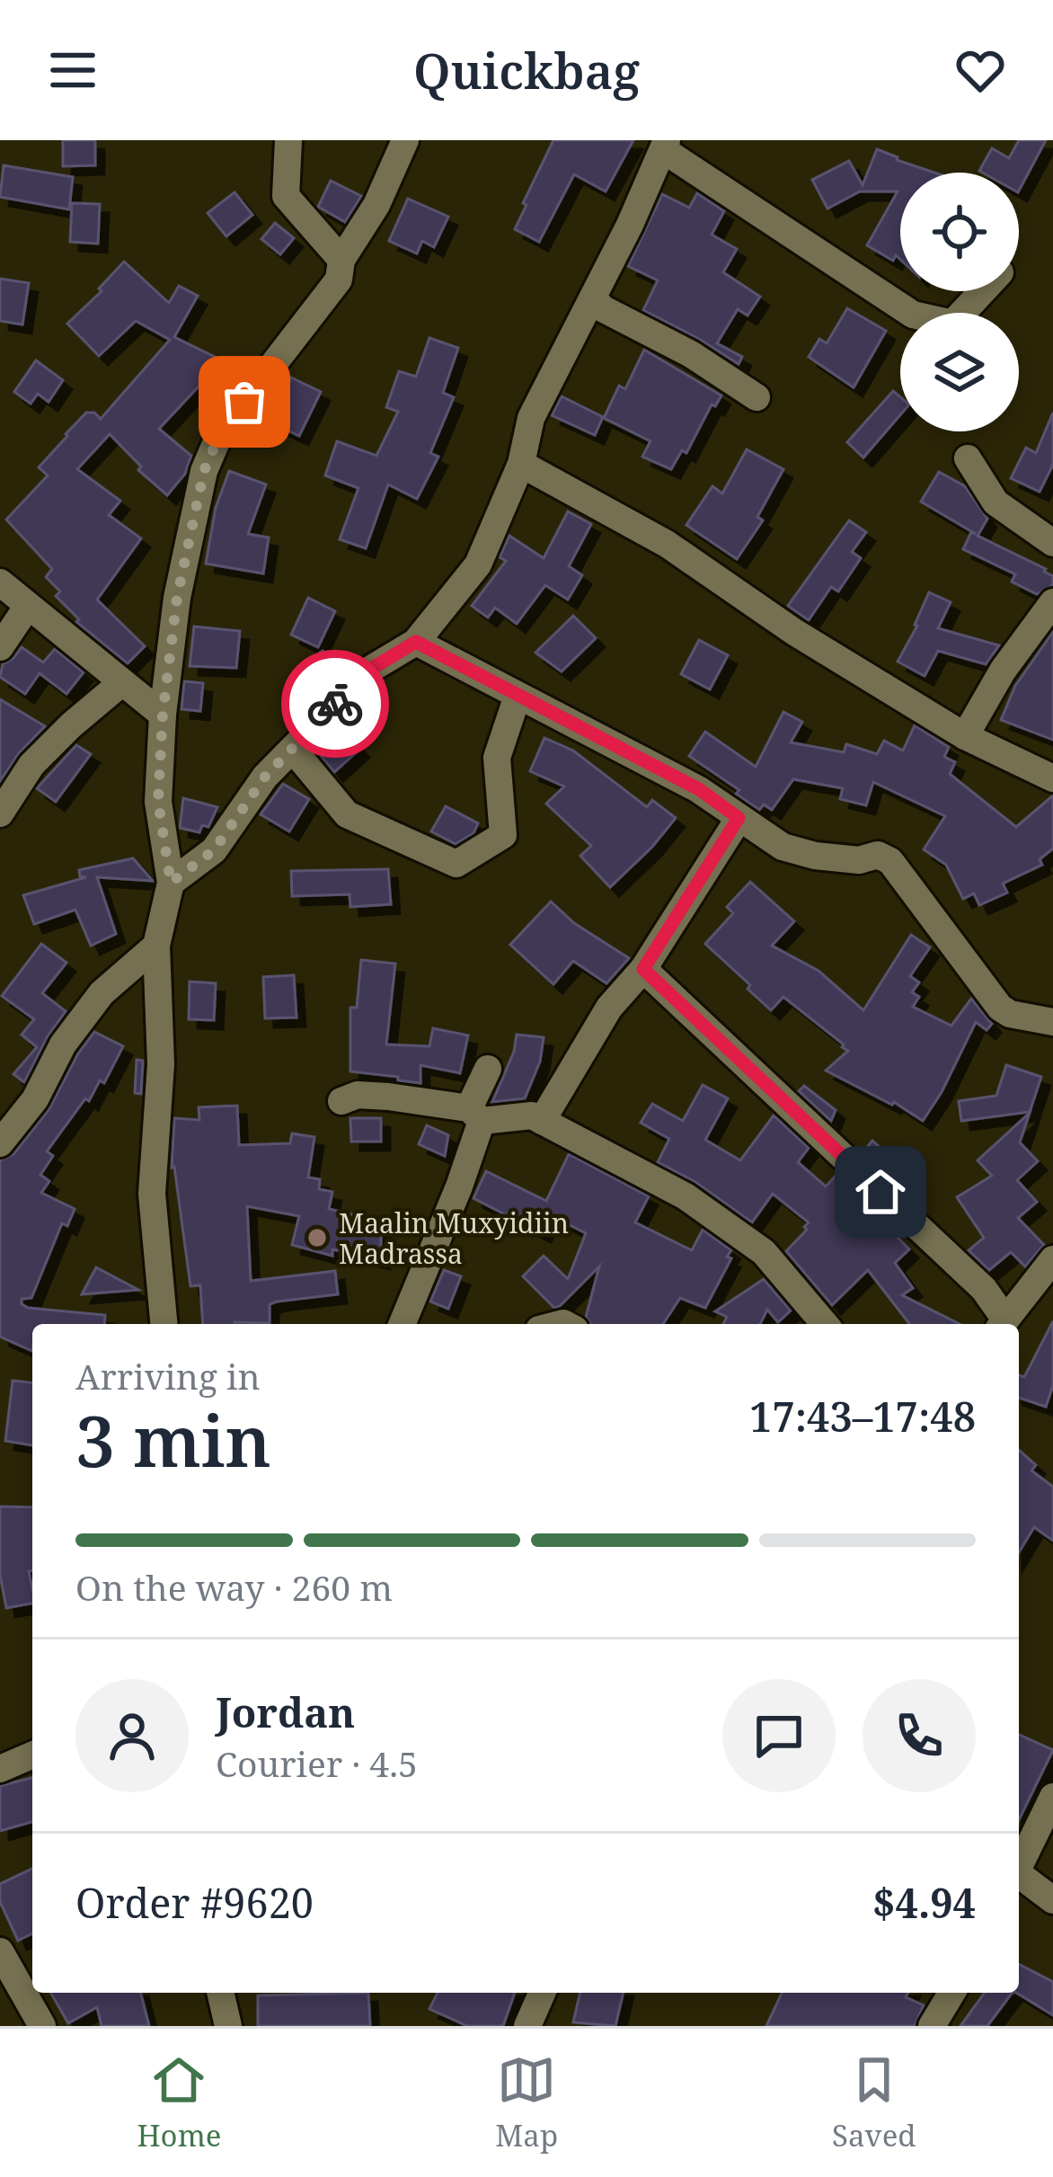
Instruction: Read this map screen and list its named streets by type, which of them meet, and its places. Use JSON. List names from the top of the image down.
{
  "places": ["Maalin Muxyidiin Madrassa"],
  "page": {
    "header": "Quickbag",
    "heading": ["3 min", "Arriving in", "17:43–17:48"],
    "panel": [
      "Jordan",
      "Courier · 4.5",
      "Order #9620",
      "$4.94"
    ],
    "bar": "On the way · 260 m",
    "tabs": ["Home", "Map", "Saved"]
  }
}
